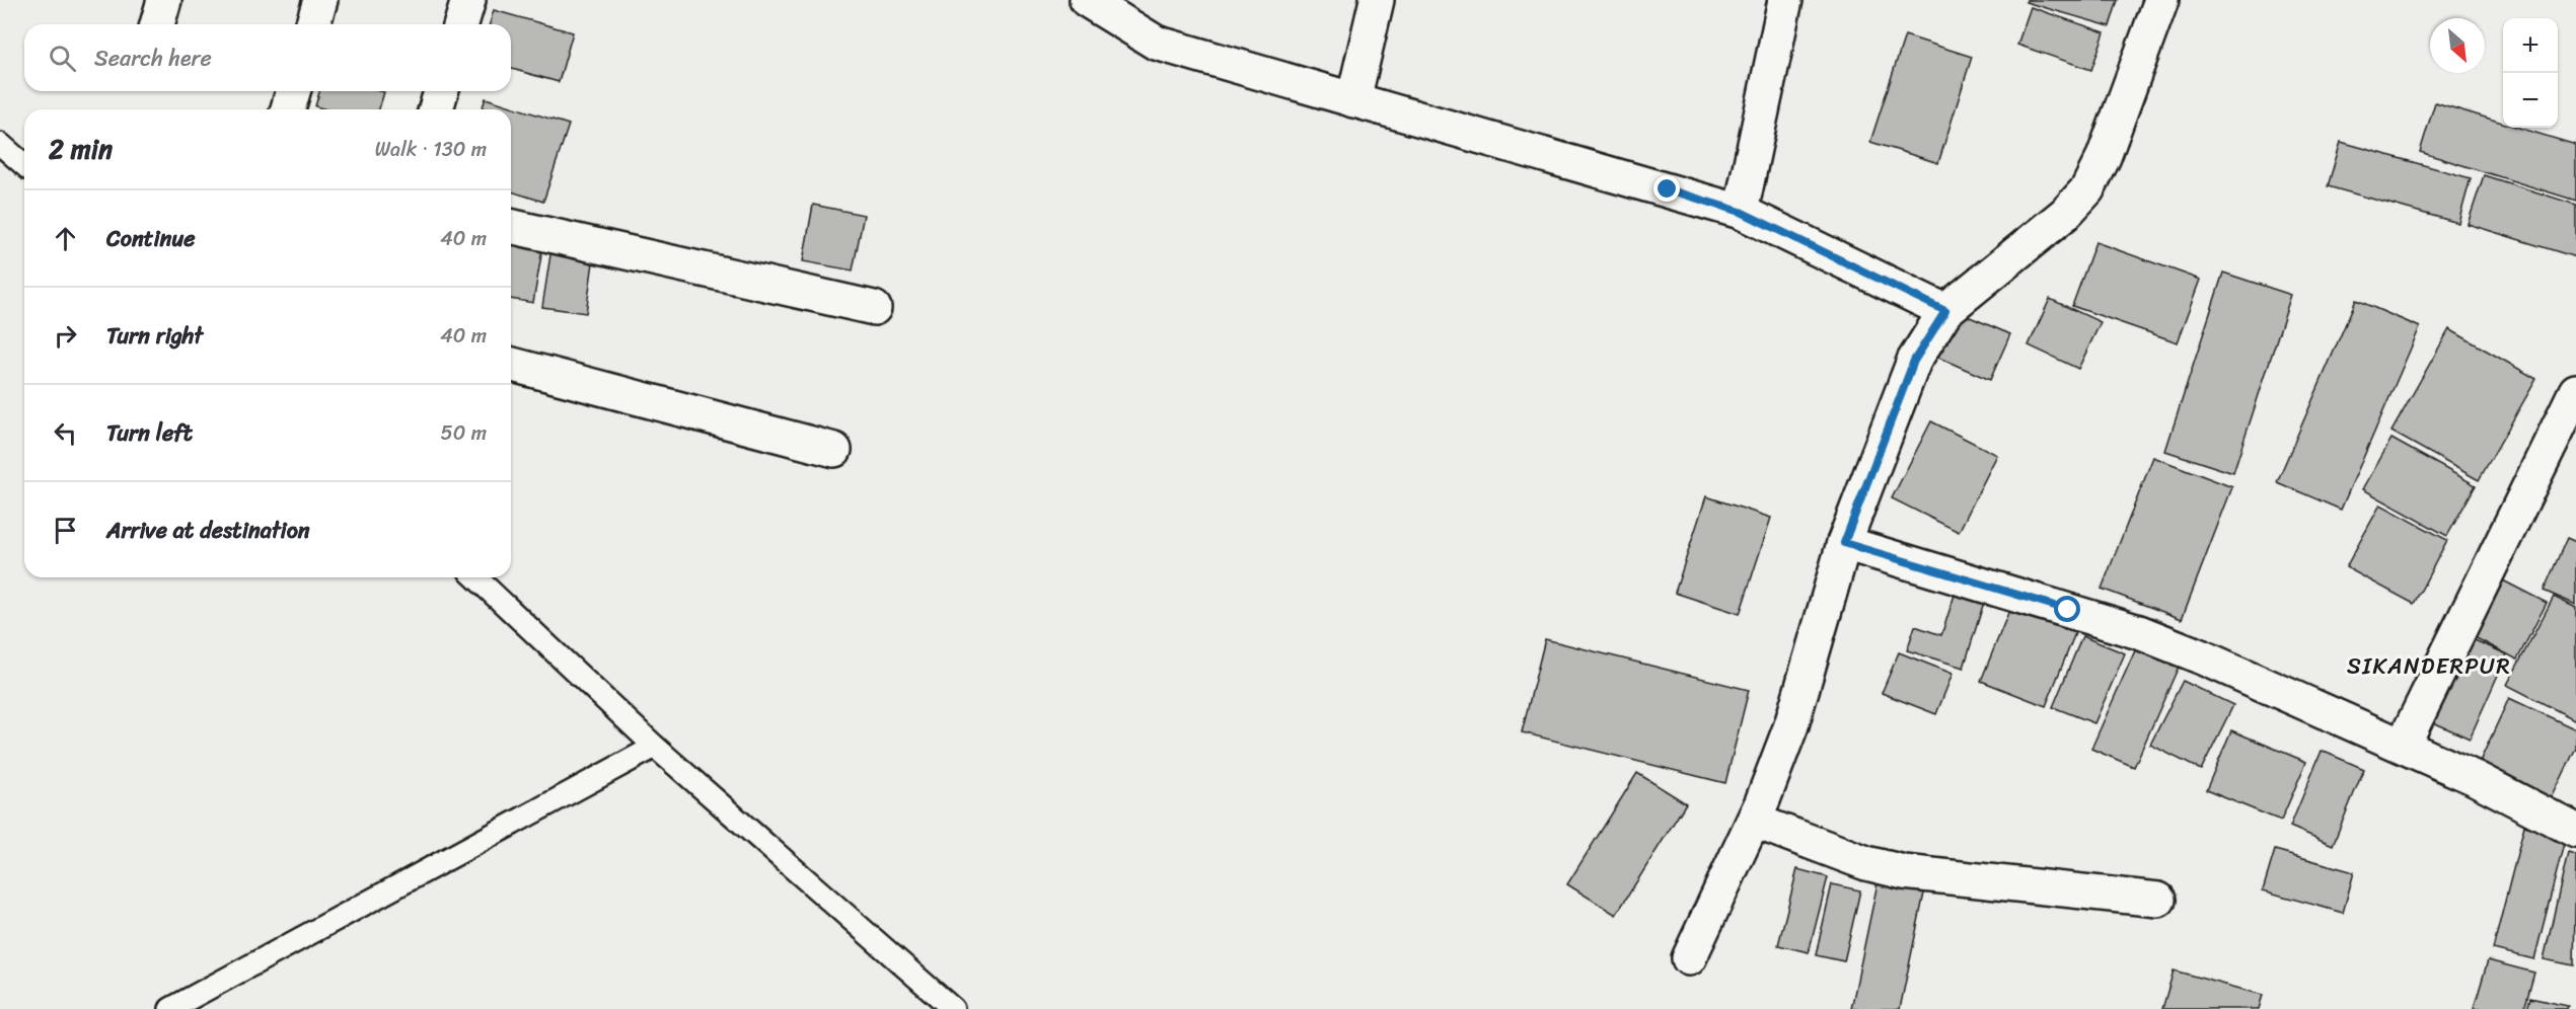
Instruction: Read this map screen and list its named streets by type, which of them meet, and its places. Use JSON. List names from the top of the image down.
{
  "districts": ["SIKANDERPUR"],
  "north": "bottom right",
  "page": {
    "map_buttons": ["+", "−"],
    "search": "Search here",
    "heading": ["2 min", "Walk · 130 m"],
    "list": [
      ["Continue", "40 m"],
      ["Turn right", "40 m"],
      ["Turn left", "50 m"],
      "Arrive at destination"
    ]
  }
}
